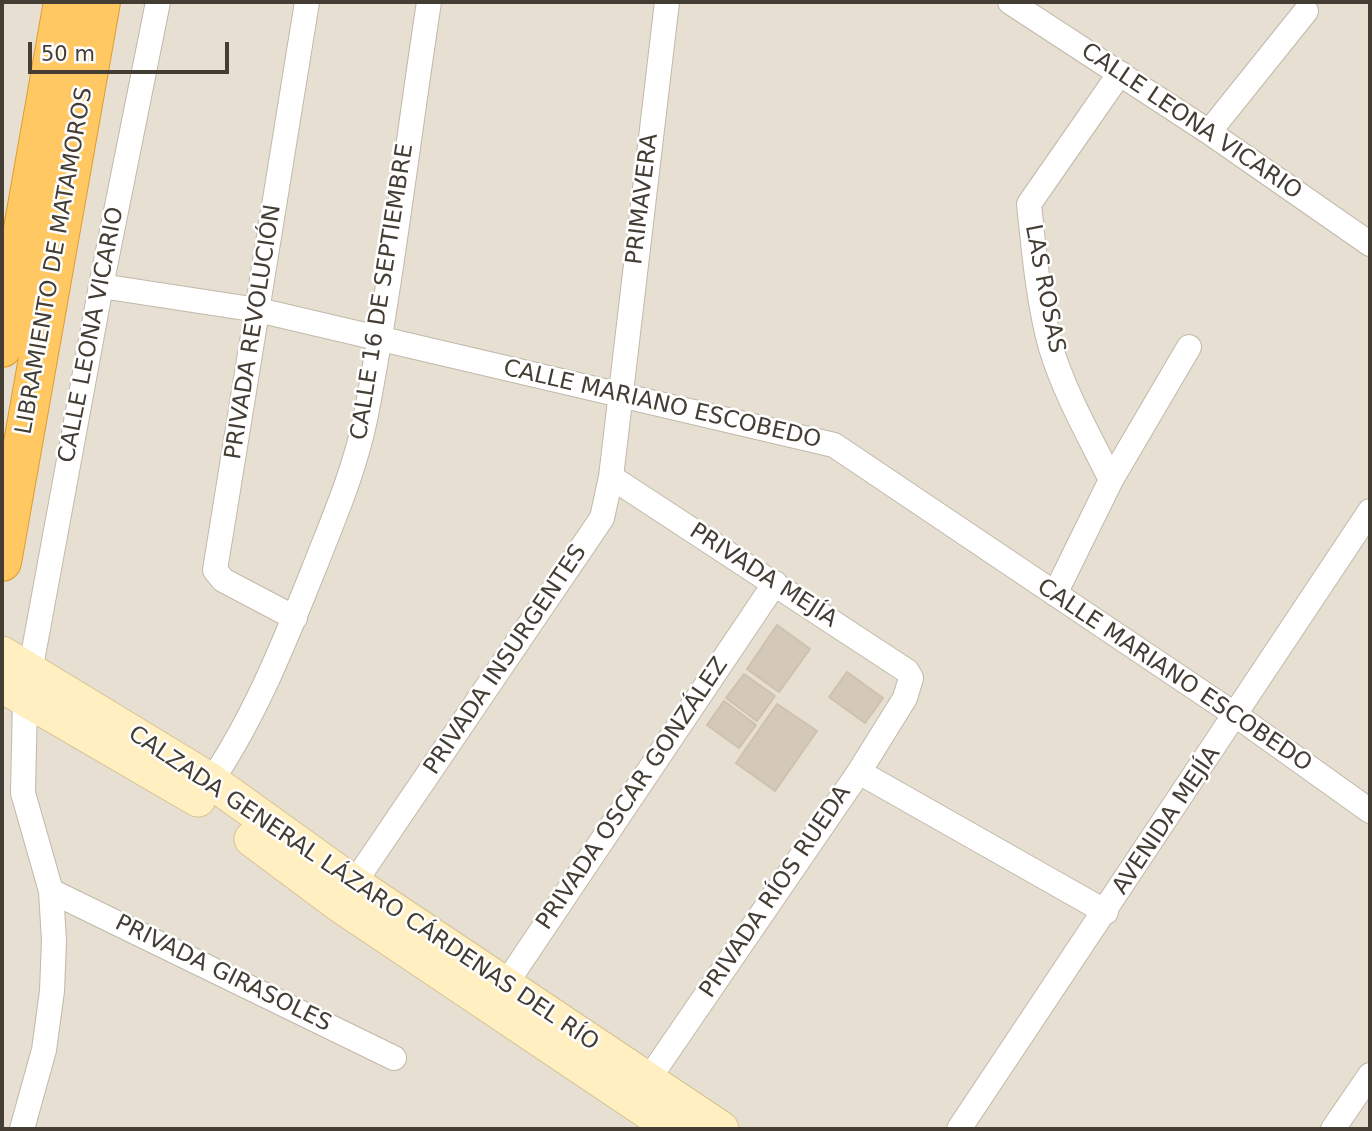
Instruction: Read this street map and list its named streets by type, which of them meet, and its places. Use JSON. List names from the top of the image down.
{
  "streets": {
    "highway": ["LIBRAMIENTO DE MATAMOROS"],
    "street": [
      "CALLE LEONA VICARIO",
      "PRIMAVERA",
      "LAS ROSAS",
      "CALLE 16 DE SEPTIEMBRE",
      "PRIVADA REVOLUCIÓN",
      "CALLE MARIANO ESCOBEDO",
      "PRIVADA MEJÍA",
      "PRIVADA INSURGENTES",
      "PRIVADA OSCAR GONZÁLEZ",
      "AVENIDA MEJÍA",
      "CALZADA GENERAL LÁZARO CÁRDENAS DEL RÍO",
      "PRIVADA RÍOS RUEDA",
      "PRIVADA GIRASOLES"
    ]
  },
  "crossings": [
    ["CALLE LEONA VICARIO", "LAS ROSAS"],
    ["CALLE LEONA VICARIO", "CALLE MARIANO ESCOBEDO"],
    ["CALLE LEONA VICARIO", "CALZADA GENERAL LÁZARO CÁRDENAS DEL RÍO"],
    ["CALLE LEONA VICARIO", "PRIVADA GIRASOLES"],
    ["PRIMAVERA", "CALLE MARIANO ESCOBEDO"],
    ["PRIMAVERA", "PRIVADA INSURGENTES"],
    ["CALLE 16 DE SEPTIEMBRE", "PRIVADA REVOLUCIÓN"],
    ["CALLE 16 DE SEPTIEMBRE", "CALLE MARIANO ESCOBEDO"],
    ["CALLE 16 DE SEPTIEMBRE", "CALZADA GENERAL LÁZARO CÁRDENAS DEL RÍO"],
    ["PRIVADA REVOLUCIÓN", "CALLE MARIANO ESCOBEDO"],
    ["CALLE MARIANO ESCOBEDO", "PRIVADA INSURGENTES"],
    ["CALLE MARIANO ESCOBEDO", "AVENIDA MEJÍA"],
    ["PRIVADA MEJÍA", "PRIVADA INSURGENTES"],
    ["PRIVADA MEJÍA", "PRIVADA OSCAR GONZÁLEZ"],
    ["PRIVADA MEJÍA", "PRIVADA RÍOS RUEDA"],
    ["PRIVADA INSURGENTES", "CALZADA GENERAL LÁZARO CÁRDENAS DEL RÍO"],
    ["PRIVADA OSCAR GONZÁLEZ", "CALZADA GENERAL LÁZARO CÁRDENAS DEL RÍO"],
    ["CALZADA GENERAL LÁZARO CÁRDENAS DEL RÍO", "PRIVADA RÍOS RUEDA"]
  ],
  "scale_bar": "50 m"
}
